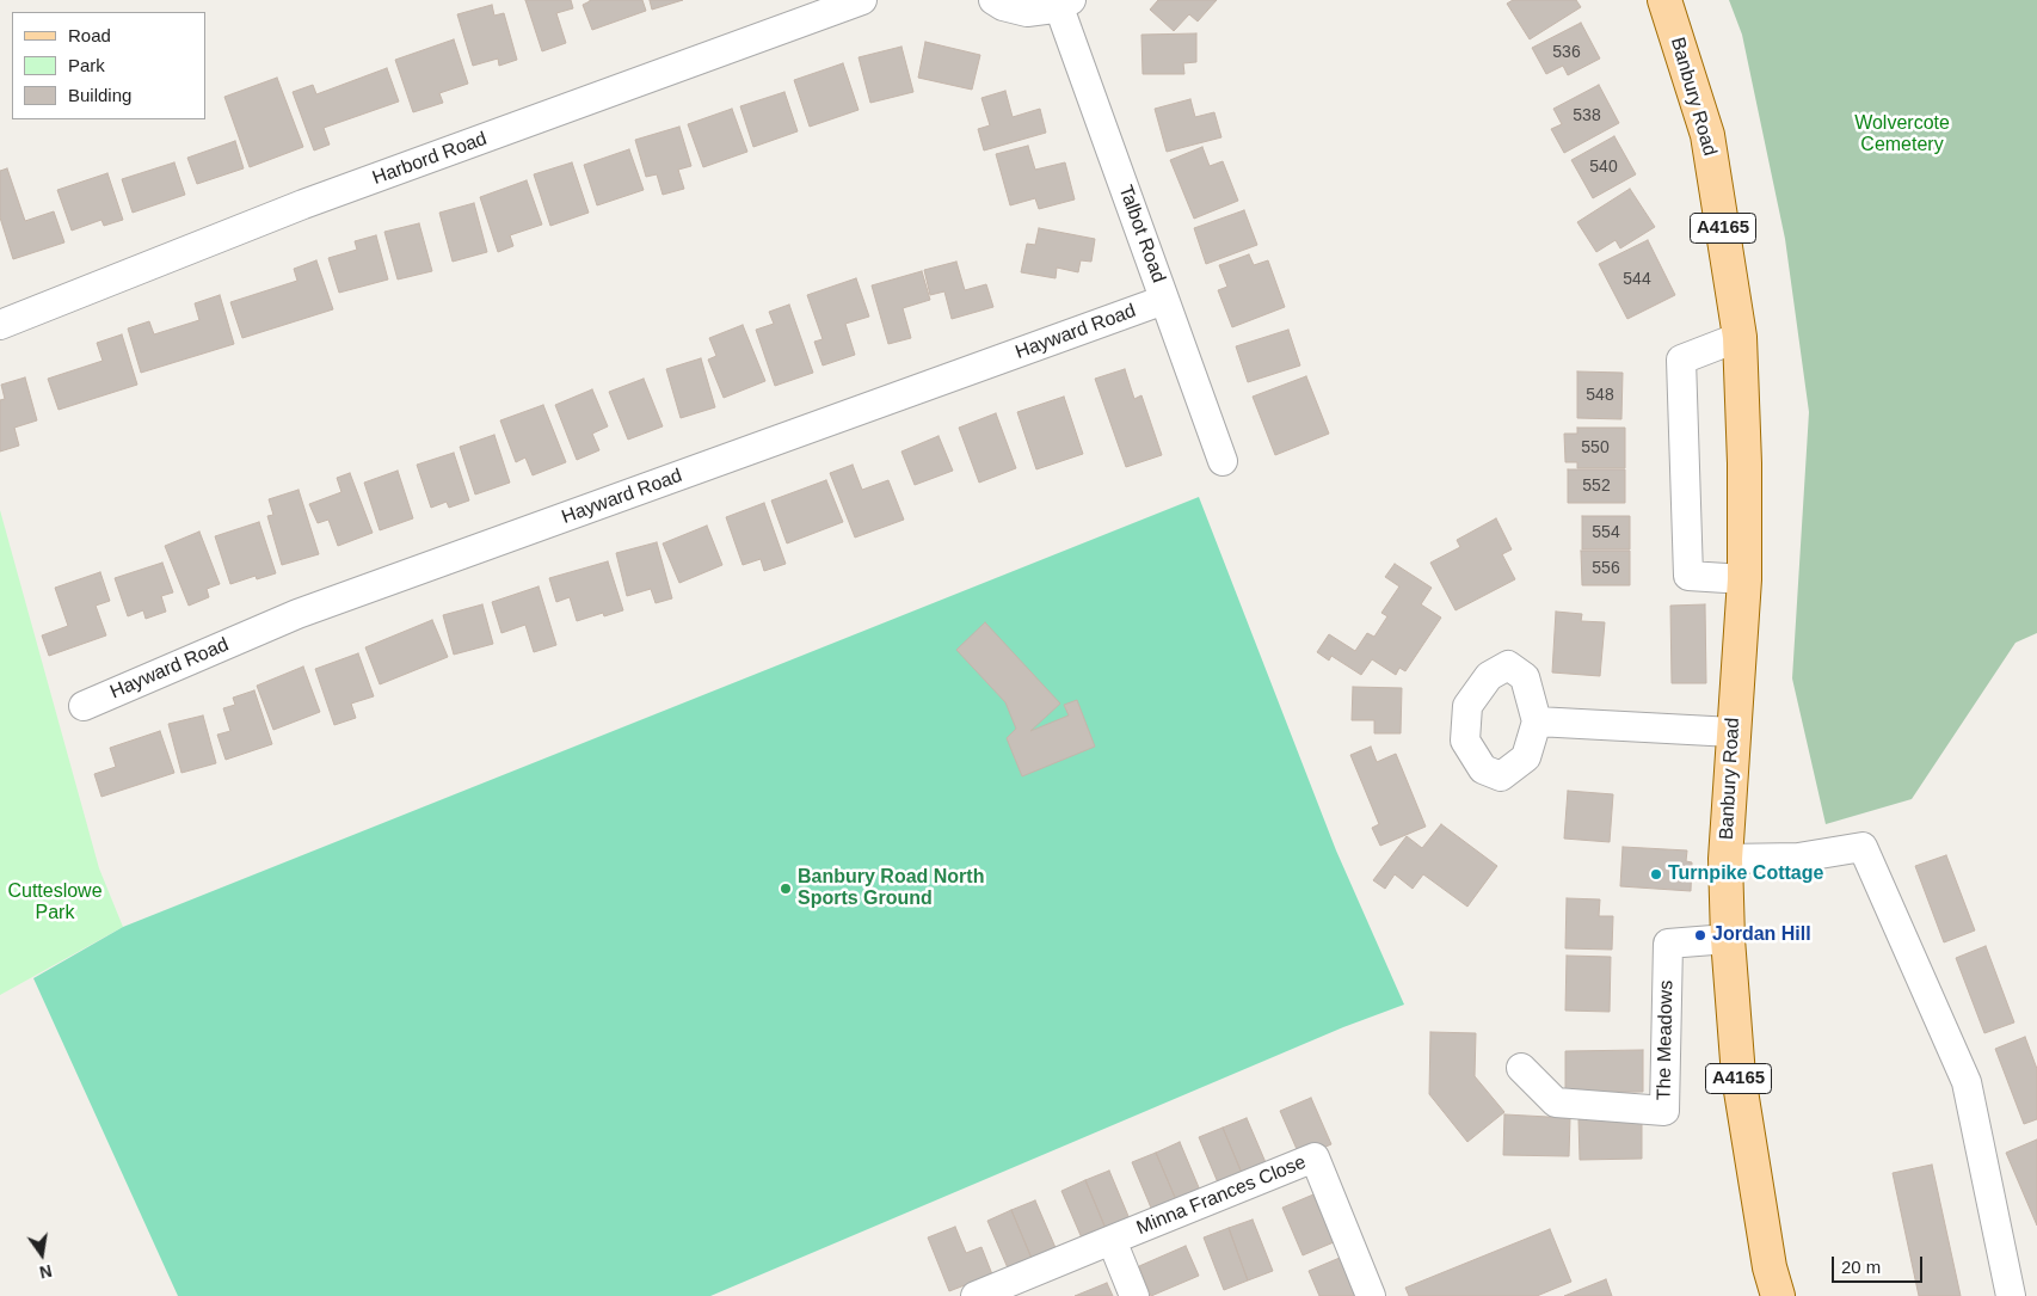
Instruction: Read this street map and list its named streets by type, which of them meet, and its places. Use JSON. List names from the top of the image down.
{
  "streets": {
    "main road": ["Banbury Road", "A4165"],
    "street": [
      "Harbord Road",
      "Talbot Road",
      "Hayward Road",
      "The Meadows",
      "Minna Frances Close"
    ]
  },
  "crossings": [
    ["Banbury Road", "The Meadows"],
    ["Talbot Road", "Hayward Road"]
  ],
  "parks": ["Wolvercote Cemetery", "Cutteslowe Park"],
  "places": ["Turnpike Cottage", "Banbury Road North Sports Ground", "Jordan Hill"],
  "house_numbers": [
    "536",
    "538",
    "540",
    "544",
    "548",
    "550",
    "552",
    "554",
    "556"
  ],
  "legend": ["Road", "Park", "Building"],
  "scale_bar": "20 m",
  "north": "bottom"
}
